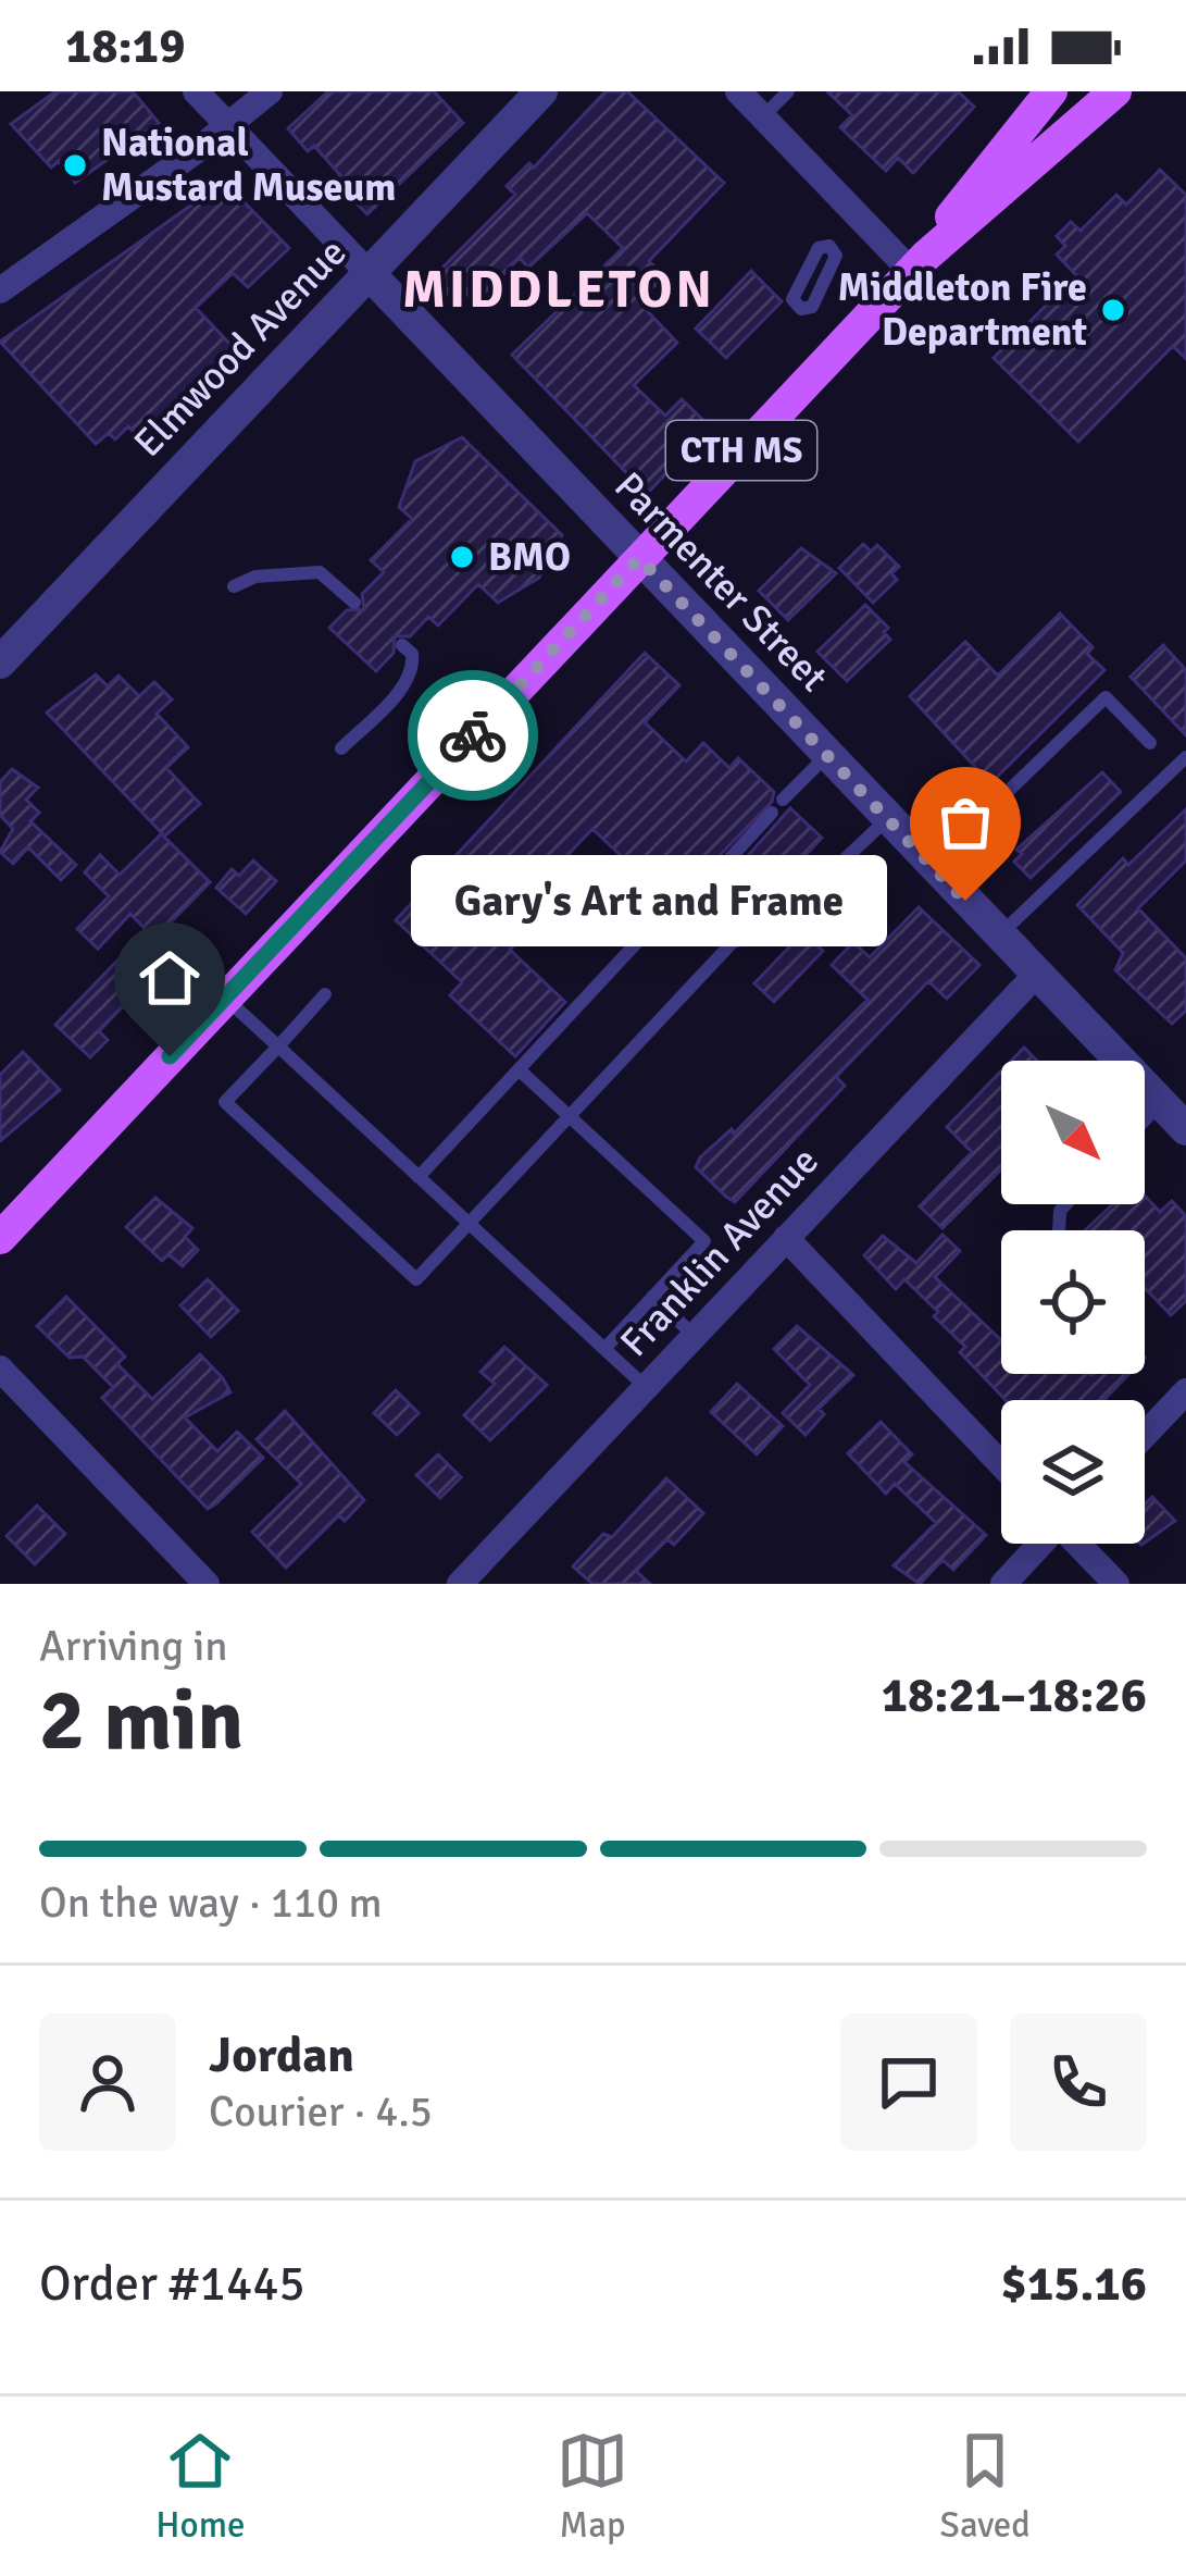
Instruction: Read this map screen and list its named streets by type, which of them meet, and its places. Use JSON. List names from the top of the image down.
{
  "streets": {
    "main road": ["CTH MS"],
    "street": ["Elmwood Avenue", "Parmenter Street", "Franklin Avenue"]
  },
  "crossings": [
    ["Elmwood Avenue", "Parmenter Street"],
    ["CTH MS", "Parmenter Street"],
    ["Parmenter Street", "Franklin Avenue"]
  ],
  "districts": ["MIDDLETON"],
  "places": [
    "National Mustard Museum",
    "Middleton Fire Department",
    "BMO",
    "Gary's Art and Frame"
  ],
  "north": "bottom right",
  "page": {
    "status": "18:19",
    "bubble": "Gary's Art and Frame",
    "heading": ["2 min", "Arriving in", "18:21–18:26"],
    "panel": [
      "Jordan",
      "Courier · 4.5",
      "Order #1445",
      "$15.16"
    ],
    "bar": "On the way · 110 m",
    "tabs": ["Home", "Map", "Saved"]
  }
}
